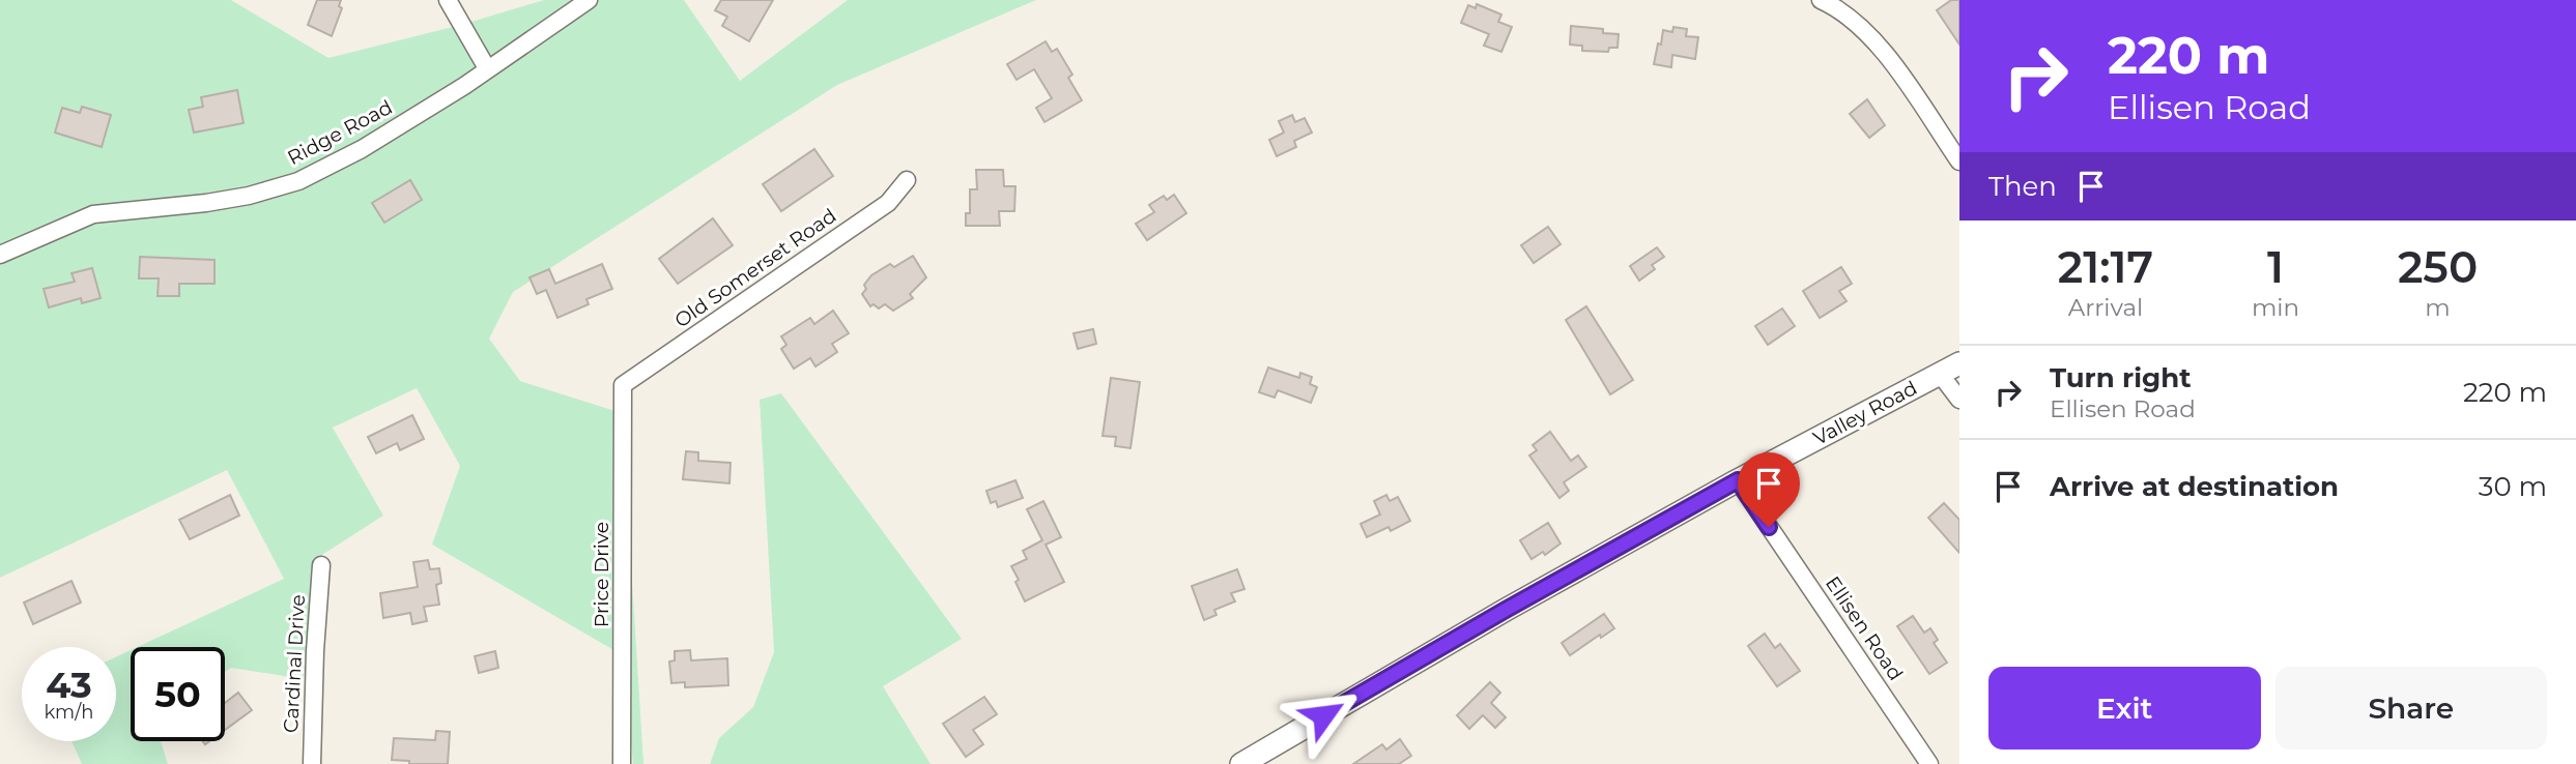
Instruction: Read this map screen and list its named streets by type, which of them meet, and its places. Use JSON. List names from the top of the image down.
{
  "streets": {
    "main road": ["Valley Road"],
    "street": [
      "Ridge Road",
      "Old Somerset Road",
      "Price Drive",
      "Ellisen Road",
      "Cardinal Drive"
    ]
  },
  "crossings": [
    ["Old Somerset Road", "Price Drive"],
    ["Valley Road", "Ellisen Road"]
  ],
  "page": {
    "turn": ["220 m", "Ellisen Road"],
    "then": "Then",
    "eta": [
      "21:17",
      "Arrival",
      "1",
      "min",
      "250",
      "m"
    ],
    "list": [
      {
        "name": "Turn right",
        "note": "Ellisen Road",
        "value": "220 m"
      },
      {
        "name": "Arrive at destination",
        "value": "30 m"
      }
    ],
    "speed": "43 km/h",
    "limit": "50",
    "buttons": ["Exit", "Share"]
  }
}
